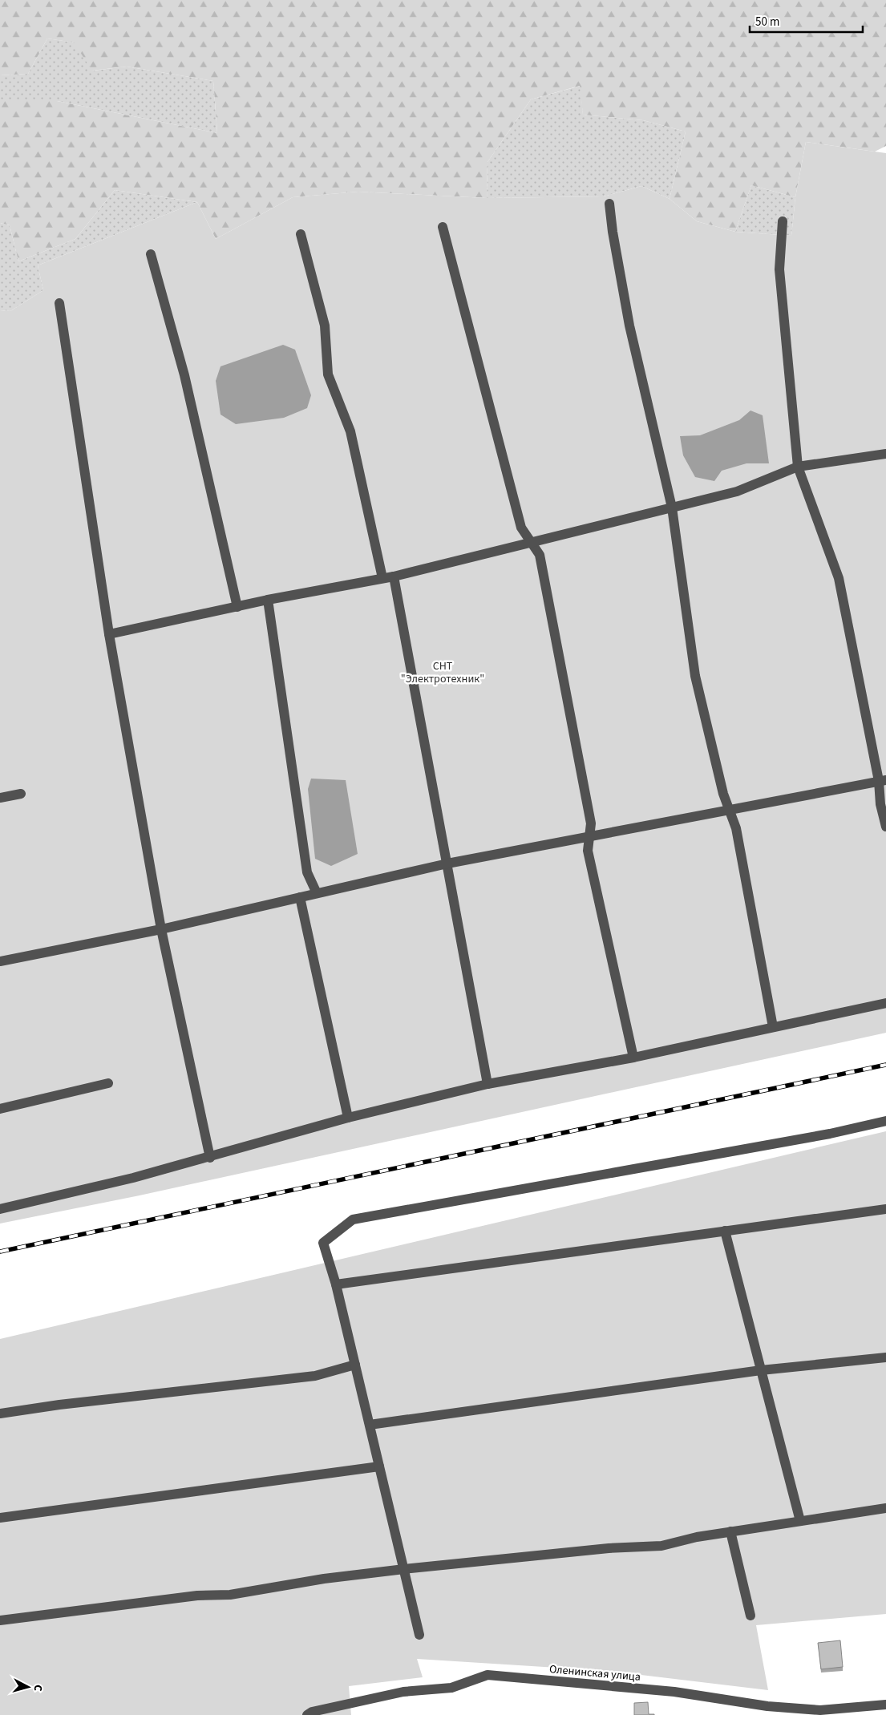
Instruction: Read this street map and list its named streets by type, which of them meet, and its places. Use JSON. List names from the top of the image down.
{
  "streets": {
    "street": ["Оленинская улица"]
  },
  "parks": ["СНТ \"Электротехник\""],
  "scale_bar": "50 m",
  "north": "right"
}
